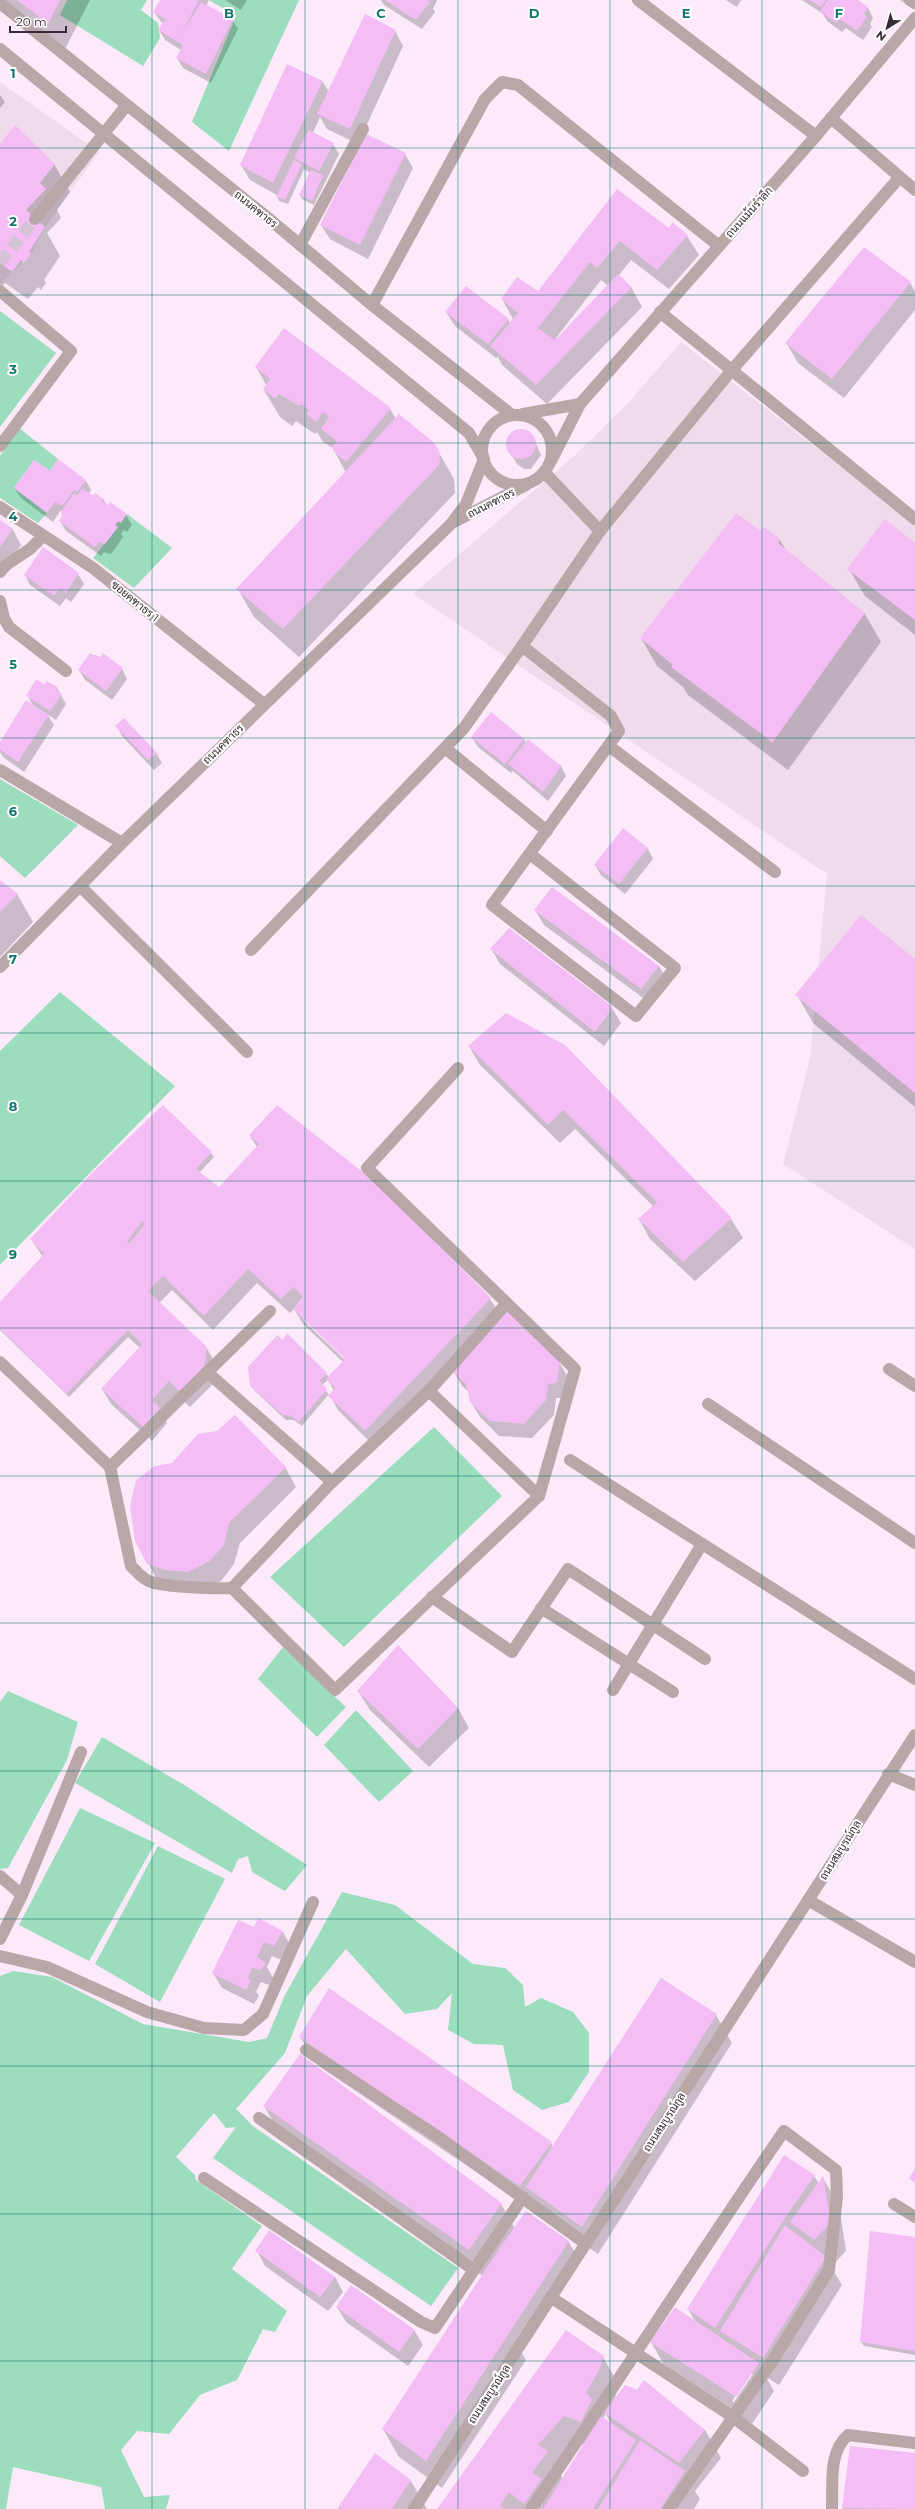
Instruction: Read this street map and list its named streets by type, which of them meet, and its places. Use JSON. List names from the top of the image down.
{
  "streets": {
    "street": [
      "ถนนคฑาธร",
      "ถนนแม้นรำลึก",
      "ซอยคฑาธร 1",
      "ถนนสมบูรณ์กูล"
    ]
  },
  "crossings": [
    ["ถนนคฑาธร", "ถนนแม้นรำลึก"],
    ["ถนนคฑาธร", "ซอยคฑาธร 1"]
  ],
  "scale_bar": "20 m",
  "north": "bottom left",
  "grid": {
    "columns": [
      "B",
      "C",
      "D",
      "E",
      "F"
    ],
    "rows": [
      "1",
      "2",
      "3",
      "4",
      "5",
      "6",
      "7",
      "8",
      "9"
    ]
  }
}
